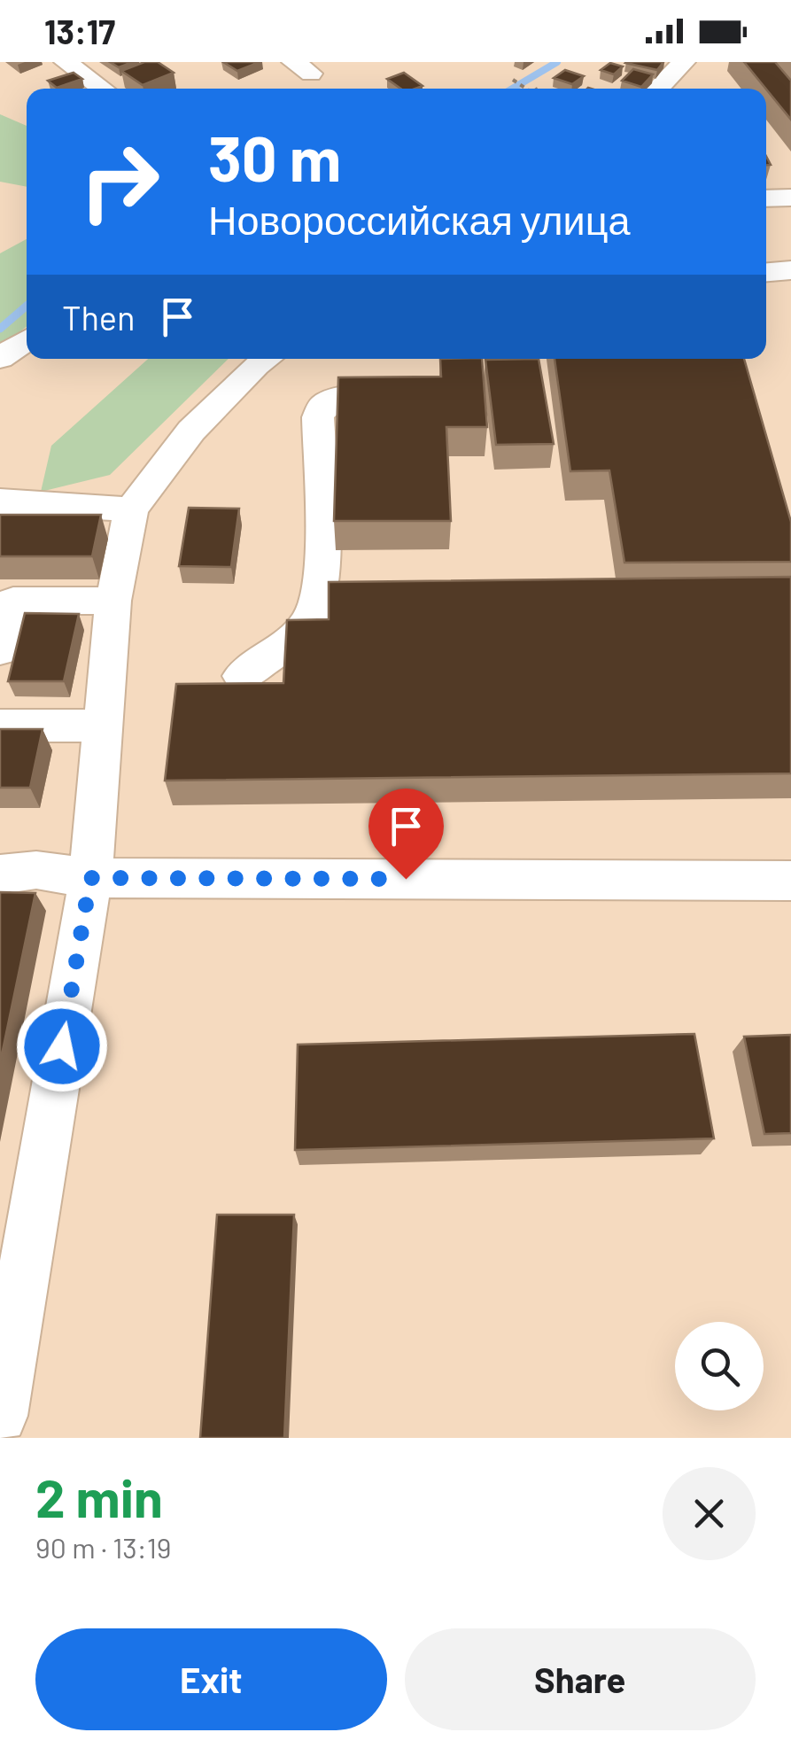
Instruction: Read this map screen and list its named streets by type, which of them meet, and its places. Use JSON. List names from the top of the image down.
{
  "page": {
    "status": "13:17",
    "turn": ["30 m", "Новороссийская улица"],
    "then": "Then",
    "heading": ["2 min", "90 m · 13:19"],
    "buttons": ["Exit", "Share"]
  }
}
